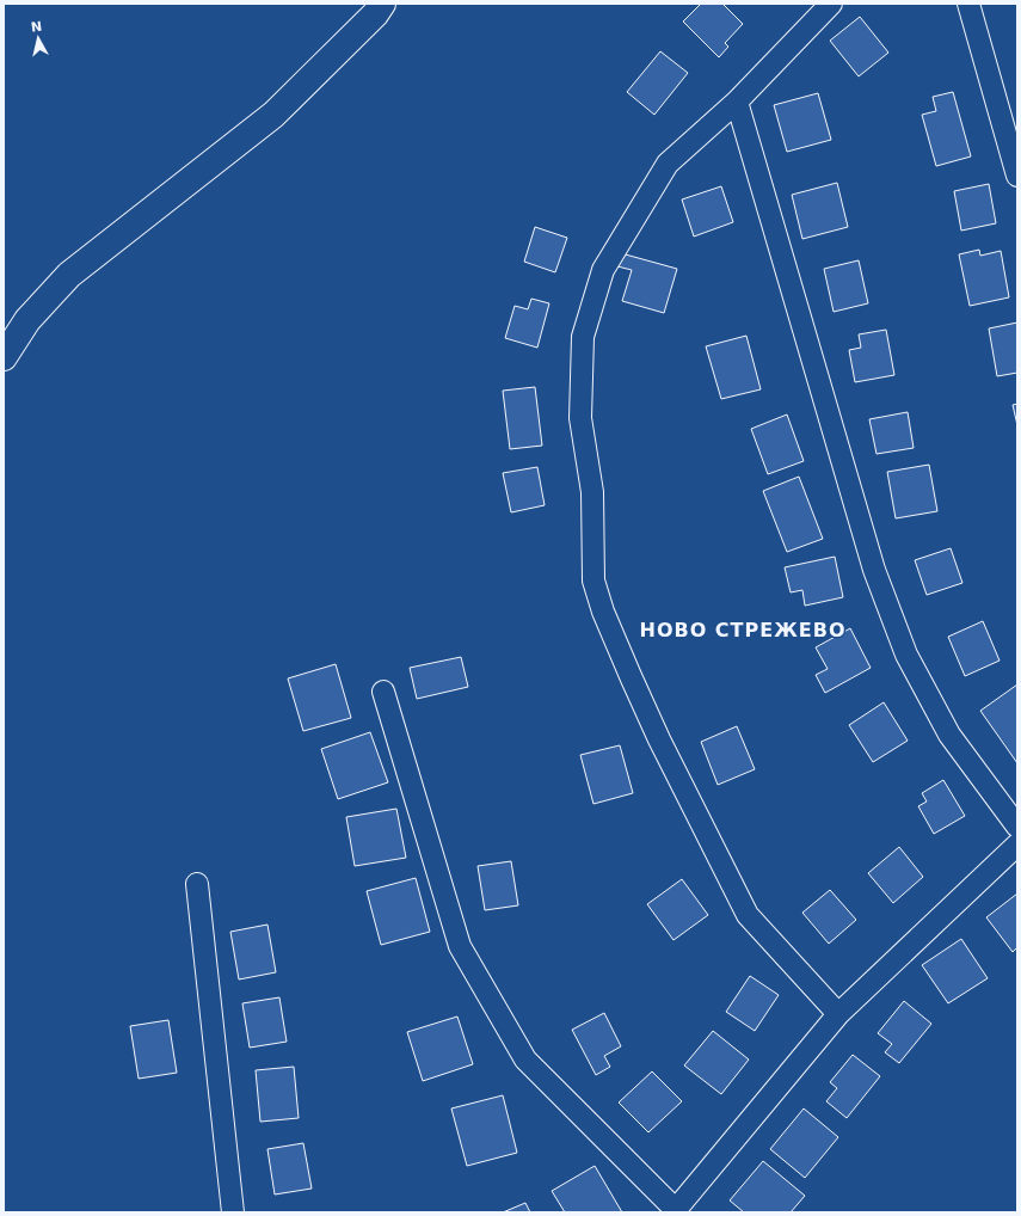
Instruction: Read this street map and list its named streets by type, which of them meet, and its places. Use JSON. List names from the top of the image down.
{
  "districts": ["НОВО СТРЕЖЕВО"],
  "north": "top"
}
